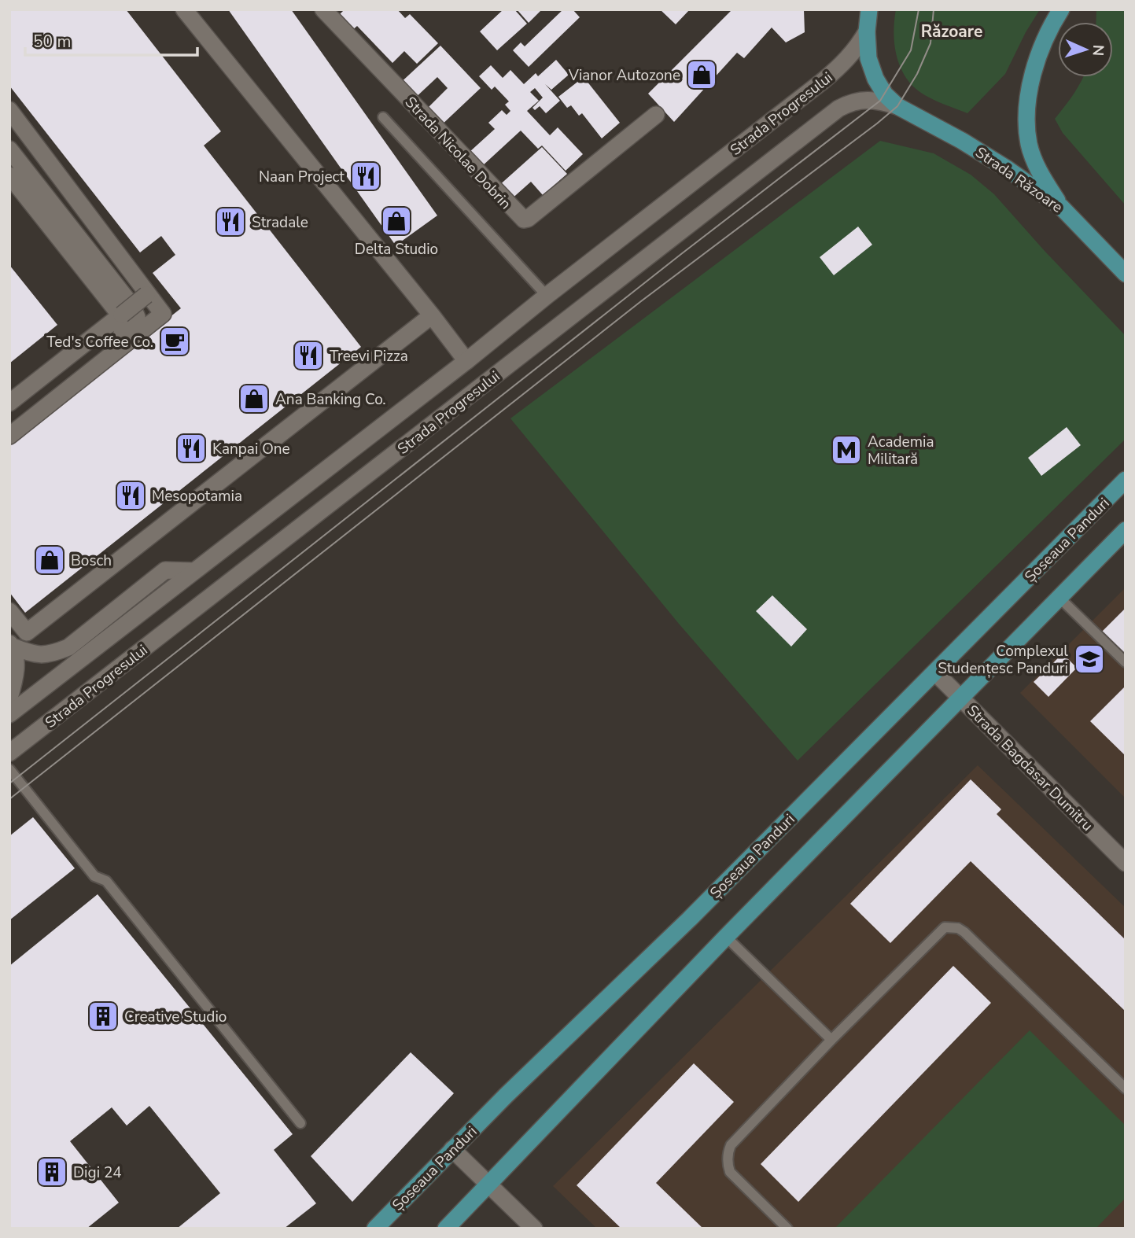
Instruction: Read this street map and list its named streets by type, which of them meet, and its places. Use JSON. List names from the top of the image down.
{
  "streets": {
    "main road": ["Strada Răzoare", "Șoseaua Panduri"],
    "street": ["Strada Progresului", "Strada Nicolae Dobrin", "Strada Bagdasar Dumitru"]
  },
  "crossings": [
    ["Strada Progresului", "Strada Răzoare"],
    ["Șoseaua Panduri", "Strada Bagdasar Dumitru"]
  ],
  "districts": ["Răzoare"],
  "places": {
    "shop": [
      "Vianor Autozone",
      "Delta Studio",
      "Ana Banking Co.",
      "Bosch"
    ],
    "restaurant": [
      "Naan Project",
      "Stradale",
      "Treevi Pizza",
      "Kanpai One",
      "Mesopotamia"
    ],
    "cafe": ["Ted's Coffee Co."],
    "metro station": ["Academia Militară"],
    "school or university": ["Complexul Studențesc Panduri"],
    "building": ["Creative Studio", "Digi 24"]
  },
  "scale_bar": "50 m",
  "north": "right"
}
